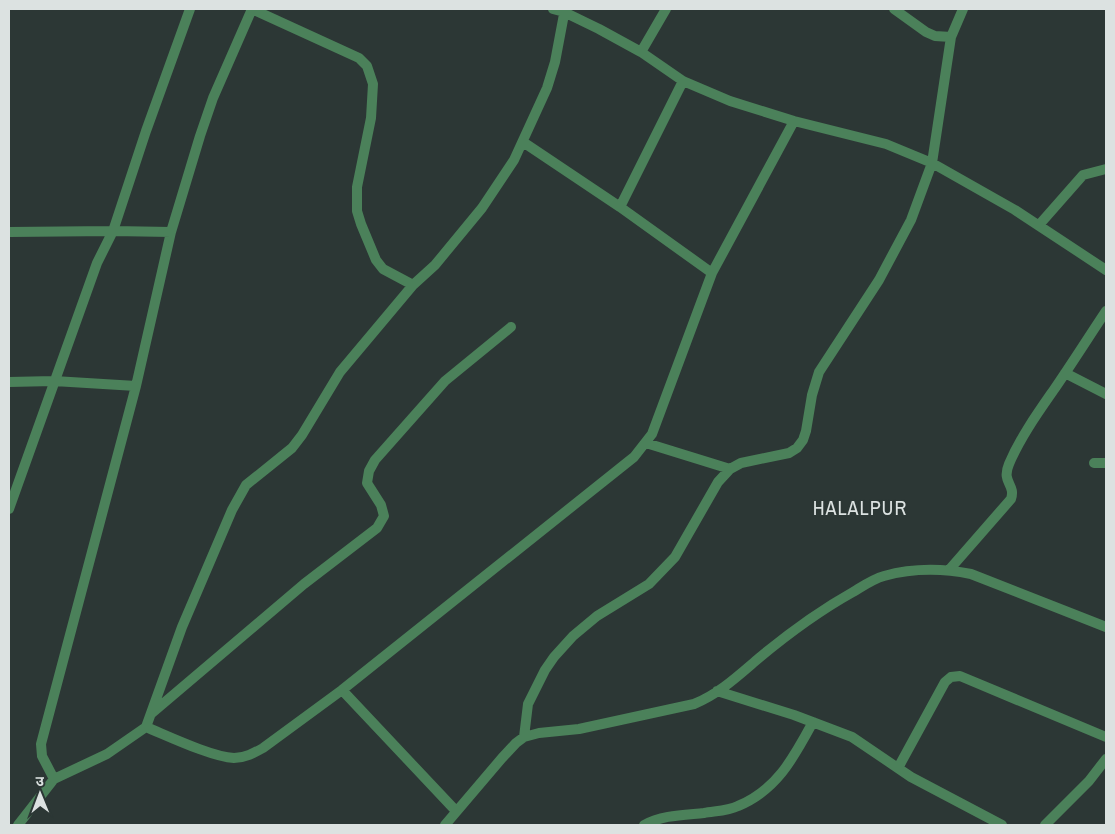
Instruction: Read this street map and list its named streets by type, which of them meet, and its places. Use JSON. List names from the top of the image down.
{
  "districts": ["HALALPUR"],
  "north": "top"
}
